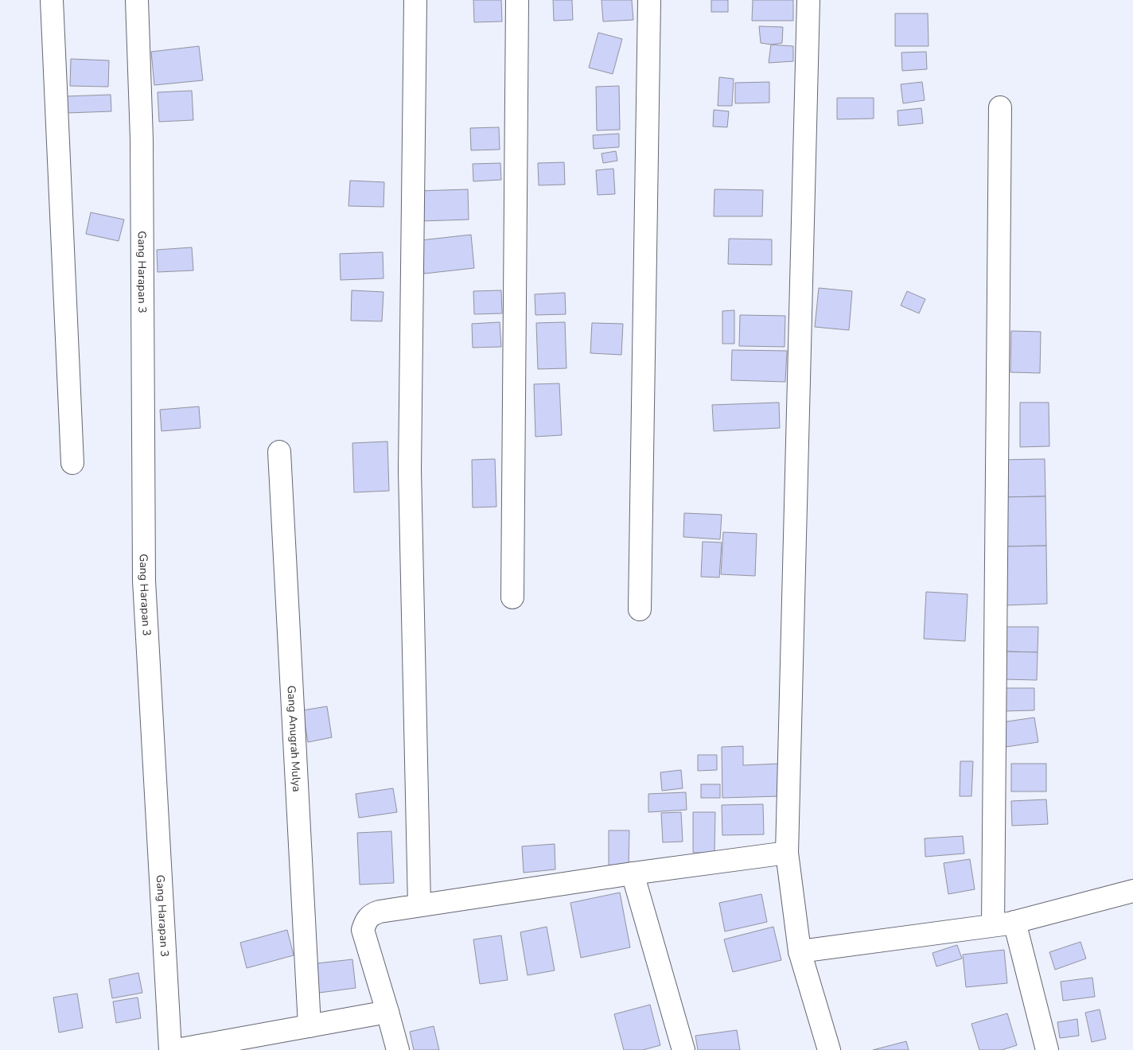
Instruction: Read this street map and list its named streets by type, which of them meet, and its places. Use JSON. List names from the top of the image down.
{
  "streets": {
    "street": ["Gang Harapan 3", "Gang Anugrah Mulya"]
  }
}
